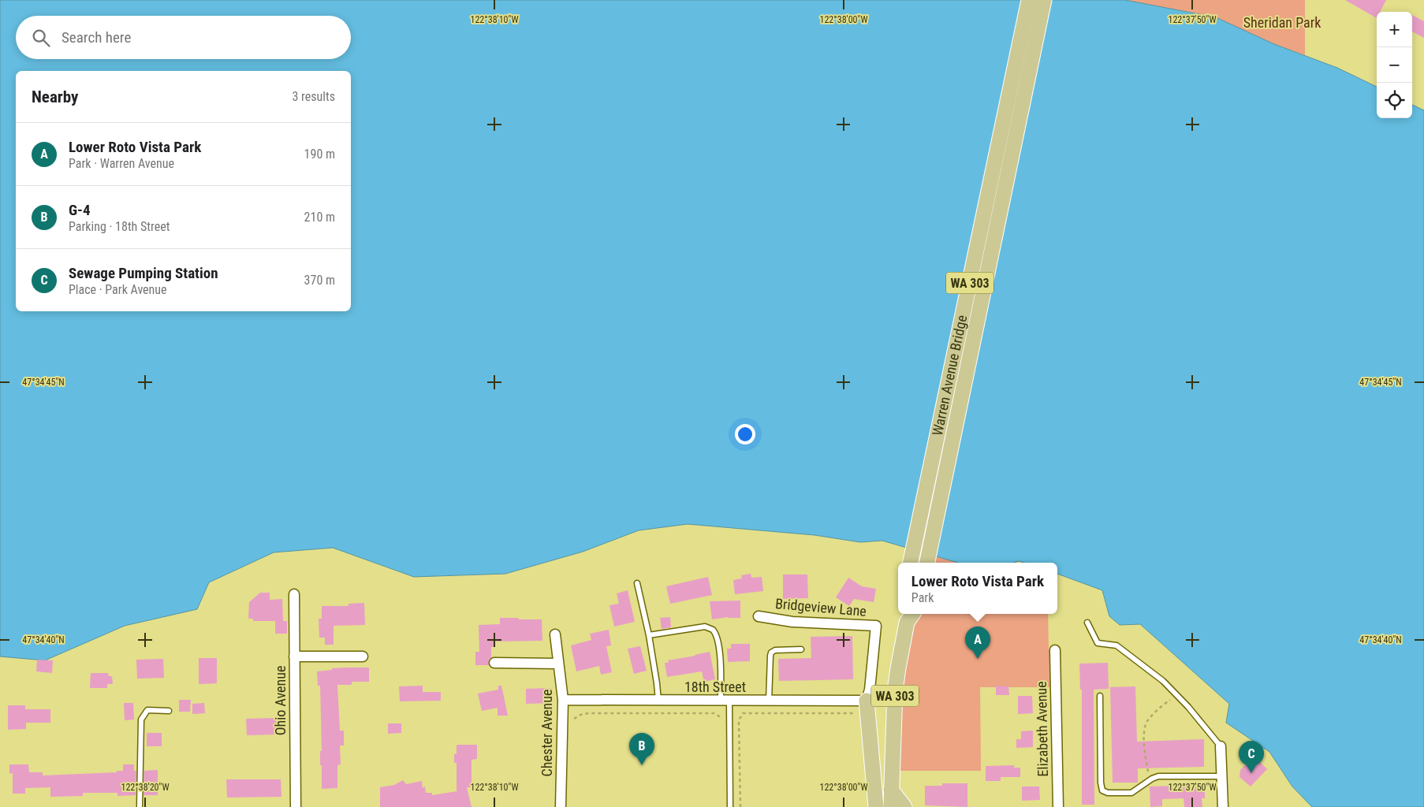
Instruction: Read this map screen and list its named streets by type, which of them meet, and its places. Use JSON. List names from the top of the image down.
{
  "streets": {
    "main road": ["WA 303", "Warren Avenue Bridge"],
    "street": [
      "Bridgeview Lane",
      "18th Street",
      "Ohio Avenue",
      "Elizabeth Avenue",
      "Chester Avenue"
    ]
  },
  "crossings": [
    ["Bridgeview Lane", "18th Street"],
    ["18th Street", "Chester Avenue"]
  ],
  "parks": ["Sheridan Park"],
  "page": {
    "map_buttons": ["+", "−"],
    "search": "Search here",
    "heading": ["Nearby", "3 results"],
    "list": [
      {
        "mark": "A",
        "name": "Lower Roto Vista Park",
        "note": "Park · Warren Avenue",
        "value": "190 m"
      },
      {
        "mark": "B",
        "name": "G-4",
        "note": "Parking · 18th Street",
        "value": "210 m"
      },
      {
        "mark": "C",
        "name": "Sewage Pumping Station",
        "note": "Place · Park Avenue",
        "value": "370 m"
      }
    ],
    "popup": ["Lower Roto Vista Park", "Park"],
    "pins": ["A", "B", "C"]
  },
  "coordinates": [
    "122°38'10\"W",
    "122°38'00\"W",
    "122°37'50\"W",
    "47°34'45\"N",
    "47°34'40\"N",
    "122°38'20\"W"
  ]
}
